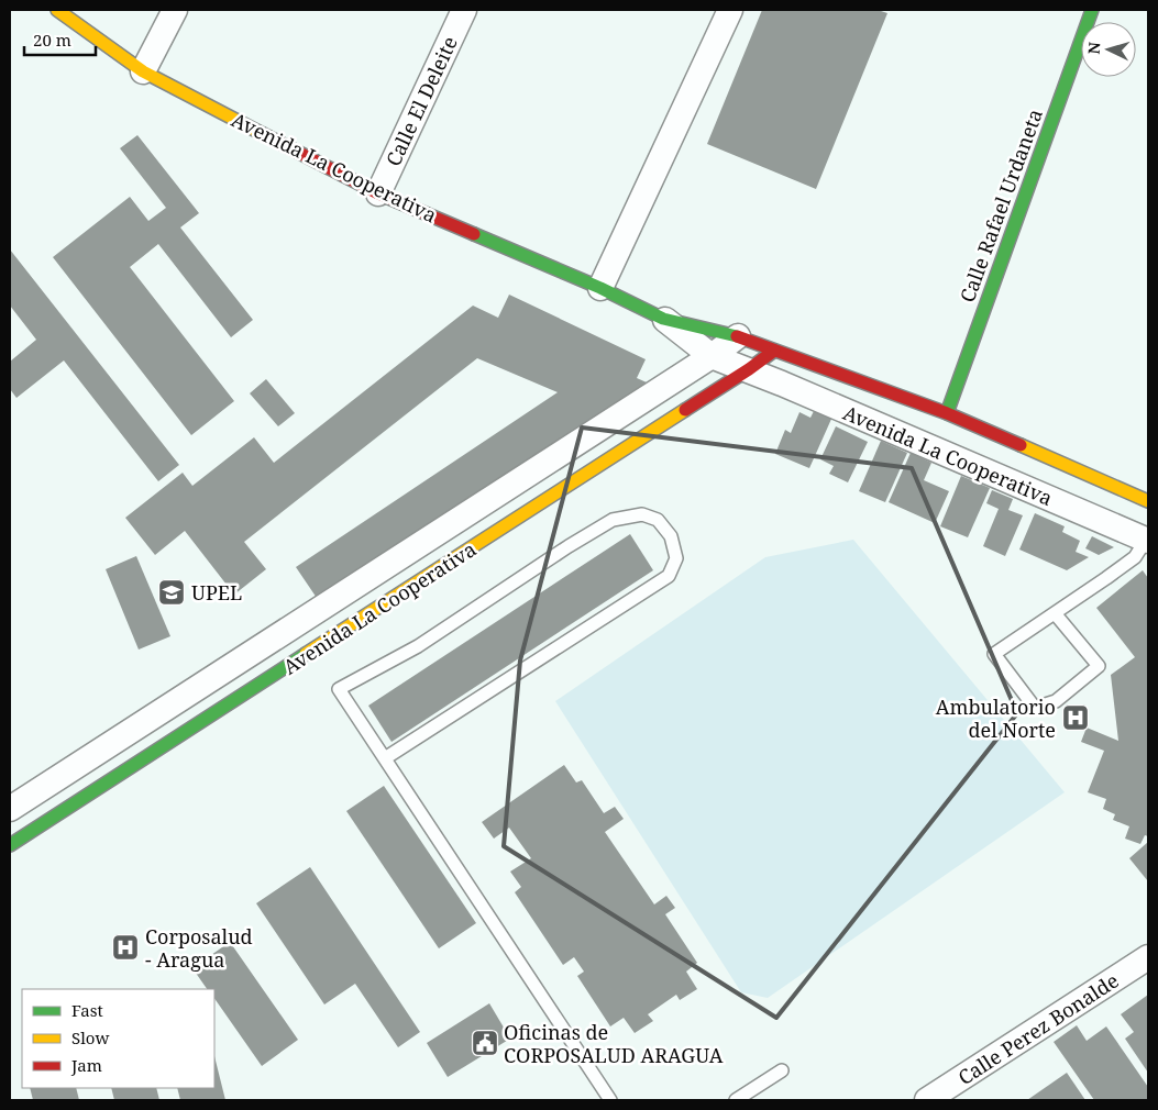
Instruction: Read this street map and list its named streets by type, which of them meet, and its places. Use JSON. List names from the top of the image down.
{
  "streets": {
    "street": [
      "Calle El Deleite",
      "Avenida La Cooperativa",
      "Calle Rafael Urdaneta",
      "Calle Perez Bonalde"
    ]
  },
  "crossings": [
    ["Calle El Deleite", "Avenida La Cooperativa"],
    ["Avenida La Cooperativa", "Calle Rafael Urdaneta"]
  ],
  "places": {
    "school or university": ["UPEL"],
    "hospital": ["Ambulatorio del Norte", "Corposalud - Aragua"],
    "public building": ["Oficinas de CORPOSALUD ARAGUA"]
  },
  "legend": ["Fast", "Slow", "Jam"],
  "scale_bar": "20 m",
  "north": "left"
}
